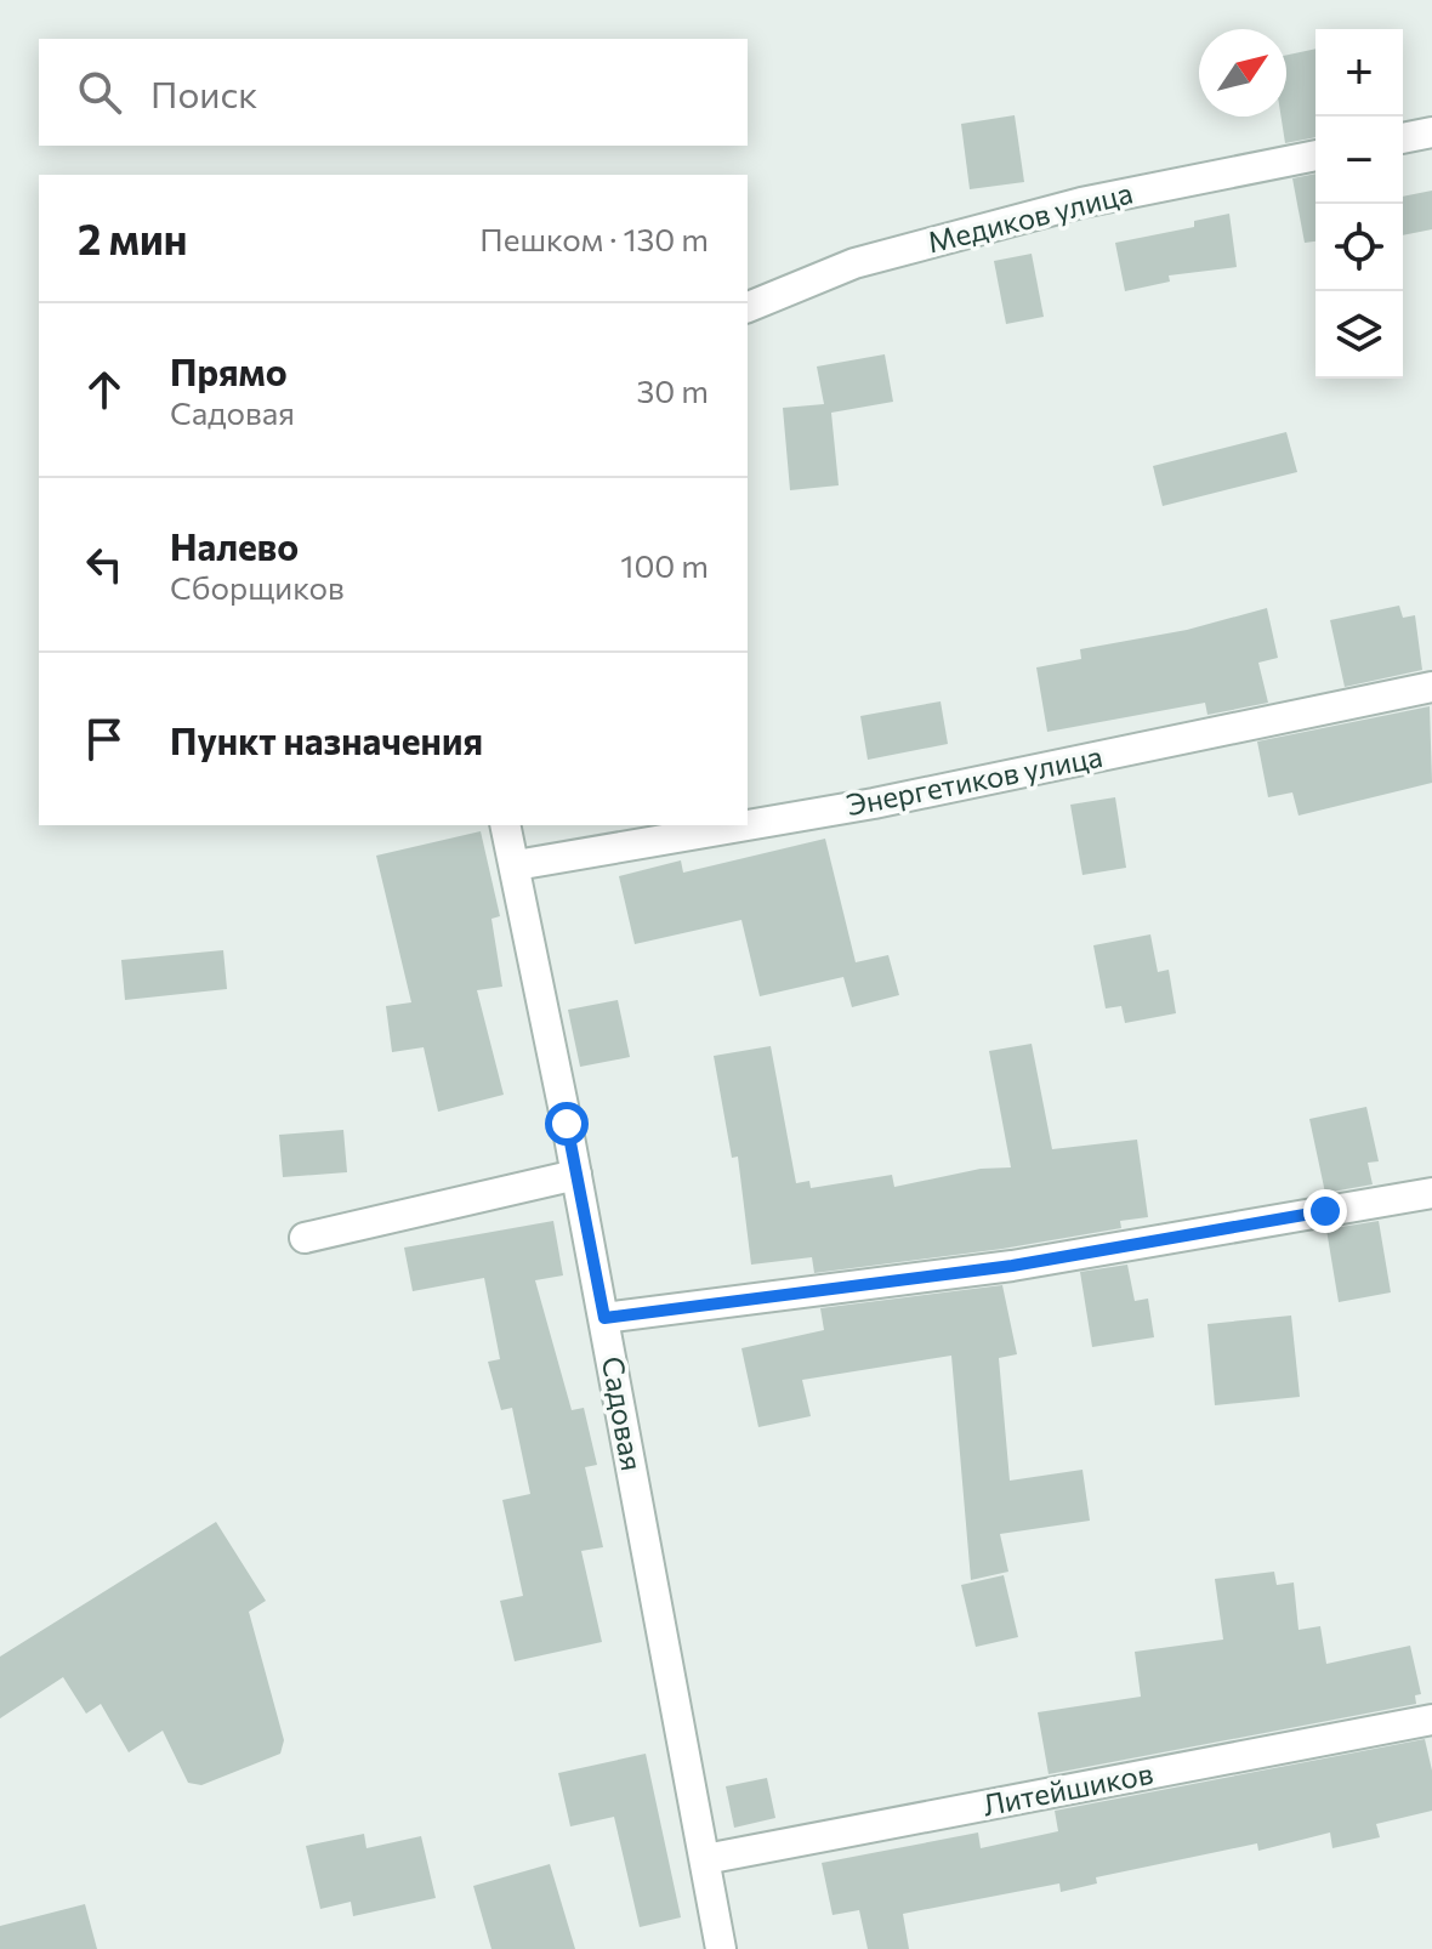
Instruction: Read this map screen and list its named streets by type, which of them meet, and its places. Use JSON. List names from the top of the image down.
{
  "streets": {
    "street": [
      "Медиков улица",
      "Энергетиков улица",
      "Садовая",
      "Литейшиков"
    ]
  },
  "crossings": [
    ["Энергетиков улица", "Садовая"],
    ["Садовая", "Литейшиков"]
  ],
  "north": "top right",
  "page": {
    "map_buttons": ["+", "−"],
    "search": "Поиск",
    "heading": ["2 мин", "Пешком · 130 m"],
    "list": [
      ["Прямо", "Садовая", "30 m"],
      ["Налево", "Сборщиков", "100 m"],
      "Пункт назначения"
    ]
  }
}
